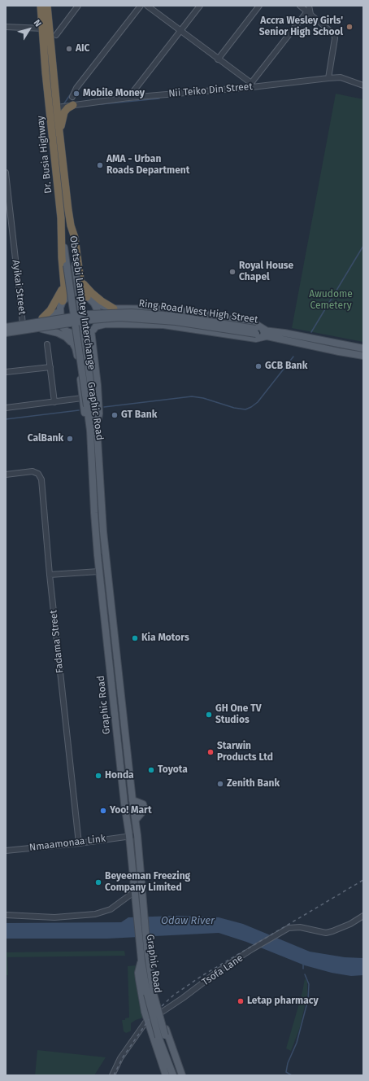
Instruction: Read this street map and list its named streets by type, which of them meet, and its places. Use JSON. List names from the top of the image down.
{
  "streets": {
    "highway": ["Dr. Busia Highway"],
    "main road": ["Obetsebi Lamptey Interchange", "Ring Road West High Street", "Graphic Road"],
    "street": [
      "Nii Teiko Din Street",
      "Ayikai Street",
      "Fadama Street",
      "Nmaamonaa Link",
      "Tsofa Lane"
    ]
  },
  "crossings": [
    ["Nii Teiko Din Street", "Dr. Busia Highway"],
    ["Dr. Busia Highway", "Obetsebi Lamptey Interchange"],
    ["Dr. Busia Highway", "Ring Road West High Street"],
    ["Dr. Busia Highway", "Graphic Road"],
    ["Obetsebi Lamptey Interchange", "Graphic Road"],
    ["Ring Road West High Street", "Graphic Road"],
    ["Graphic Road", "Nmaamonaa Link"],
    ["Fadama Street", "Nmaamonaa Link"]
  ],
  "water": ["Odaw River"],
  "parks": ["Awudome Cemetery"],
  "places": [
    "Accra Wesley Girls' Senior High School",
    "AIC",
    "Mobile Money",
    "AMA - Urban Roads Department",
    "Royal House Chapel",
    "GCB Bank",
    "GT Bank",
    "CalBank",
    "Kia Motors",
    "GH One TV Studios",
    "Starwin Products Ltd",
    "Toyota",
    "Honda",
    "Zenith Bank",
    "Yoo! Mart",
    "Beyeeman Freezing Company Limited",
    "Letap pharmacy"
  ],
  "north": "top right"
}
